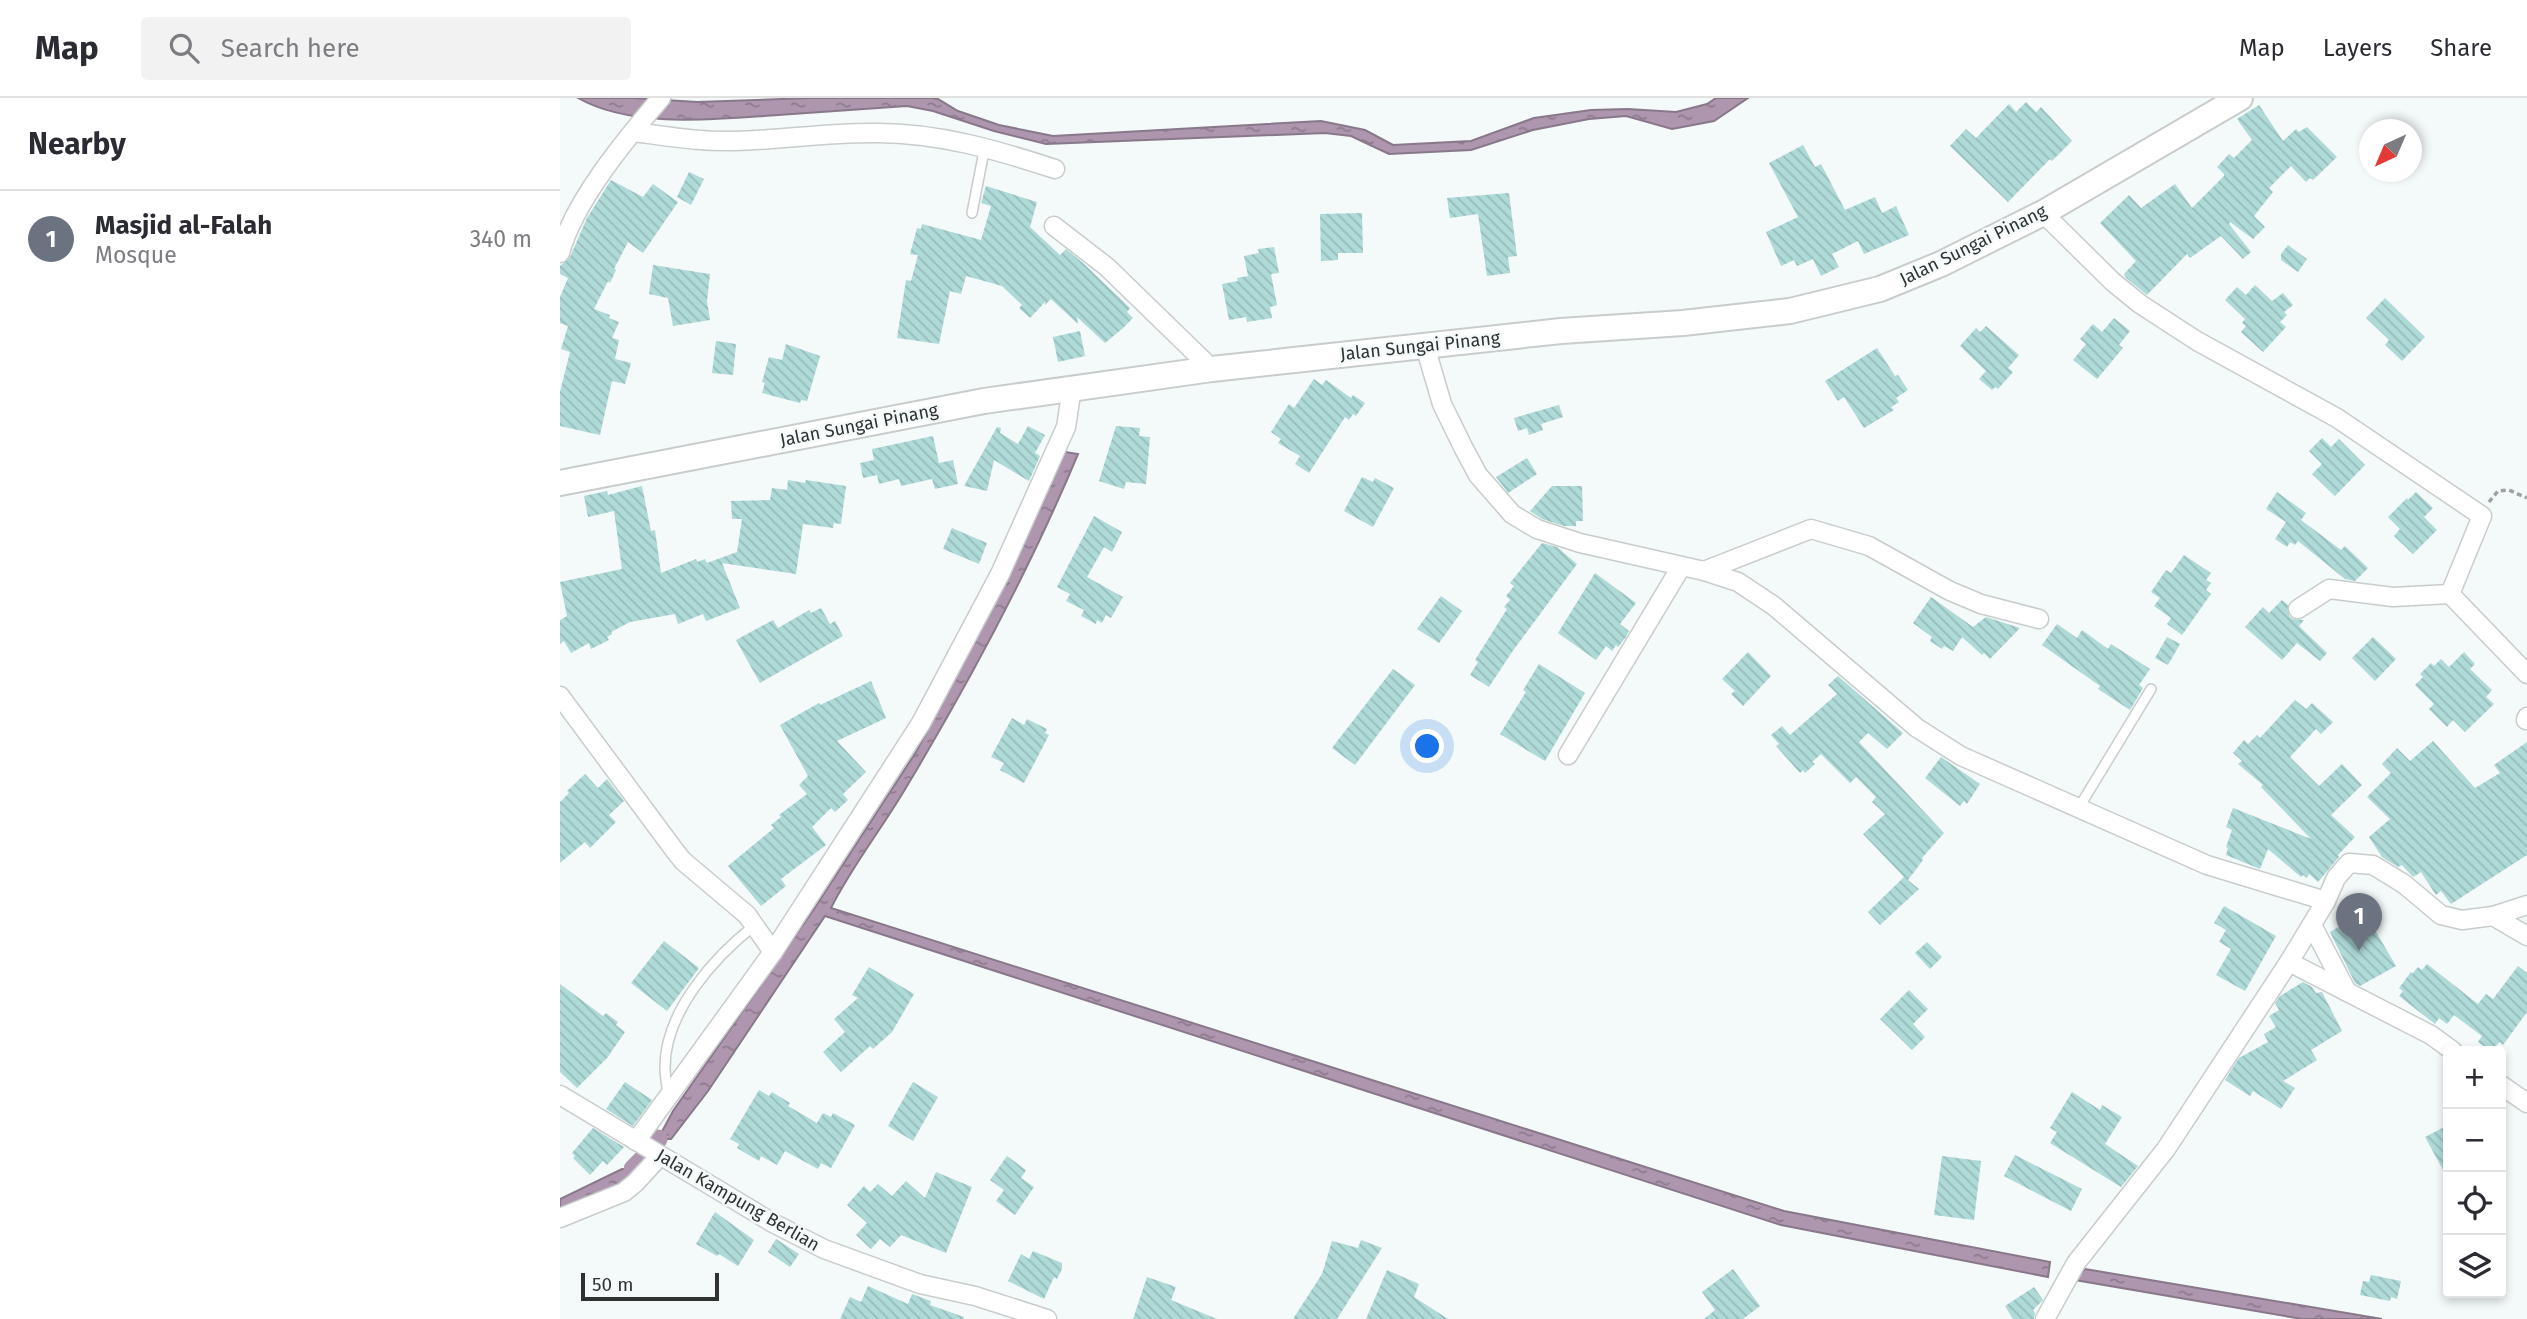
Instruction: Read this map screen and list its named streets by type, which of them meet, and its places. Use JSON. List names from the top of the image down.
{
  "streets": {
    "street": ["Jalan Sungai Pinang", "Jalan Kampung Berlian"]
  },
  "scale_bar": "50 m",
  "north": "bottom left",
  "page": {
    "header": "Map",
    "search": "Search here",
    "nav": ["Map", "Layers", "Share"],
    "heading": "Nearby",
    "list": [
      {
        "mark": "1",
        "name": "Masjid al-Falah",
        "note": "Mosque",
        "value": "340 m"
      }
    ],
    "pins": "1",
    "map_buttons": ["+", "−"],
    "scale": "50 m"
  }
}
